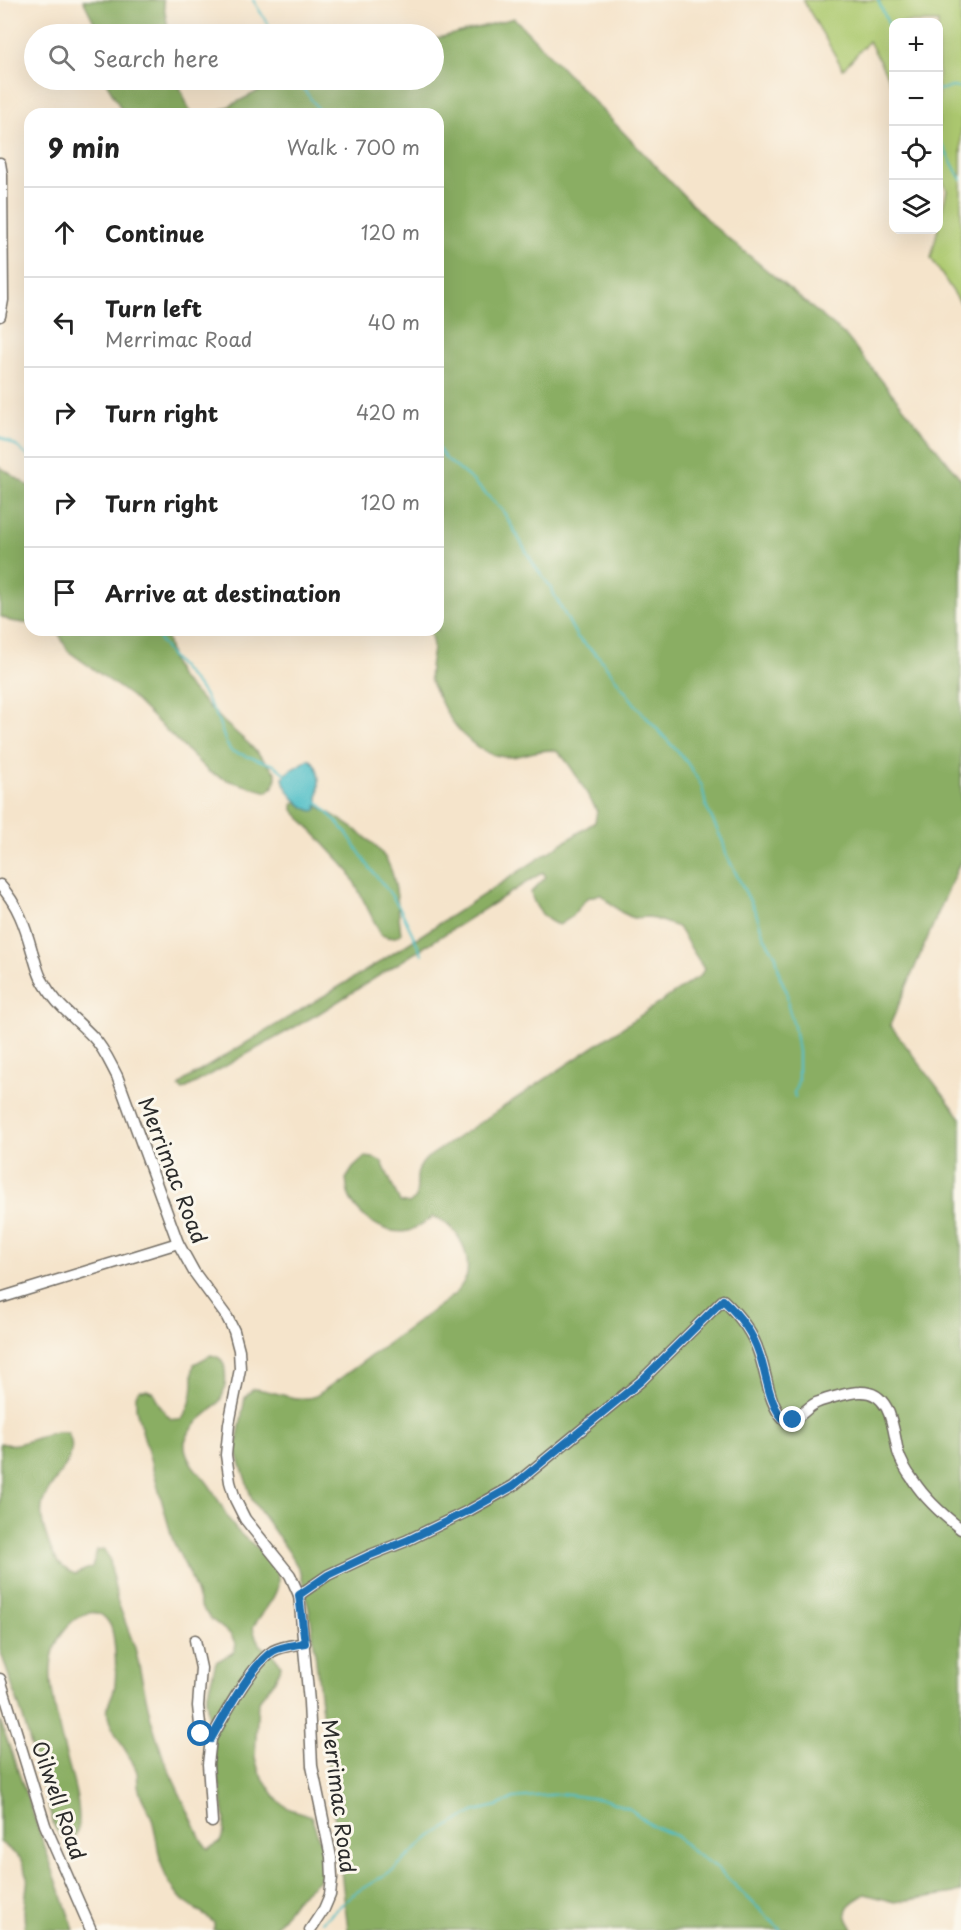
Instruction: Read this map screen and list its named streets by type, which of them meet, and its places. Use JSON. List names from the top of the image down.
{
  "streets": {
    "street": ["Merrimac Road", "Oilwell Road"]
  },
  "page": {
    "map_buttons": ["+", "−"],
    "search": "Search here",
    "heading": ["9 min", "Walk · 700 m"],
    "list": [
      ["Continue", "120 m"],
      ["Turn left", "Merrimac Road", "40 m"],
      ["Turn right", "420 m"],
      ["Turn right", "120 m"],
      "Arrive at destination"
    ]
  }
}
